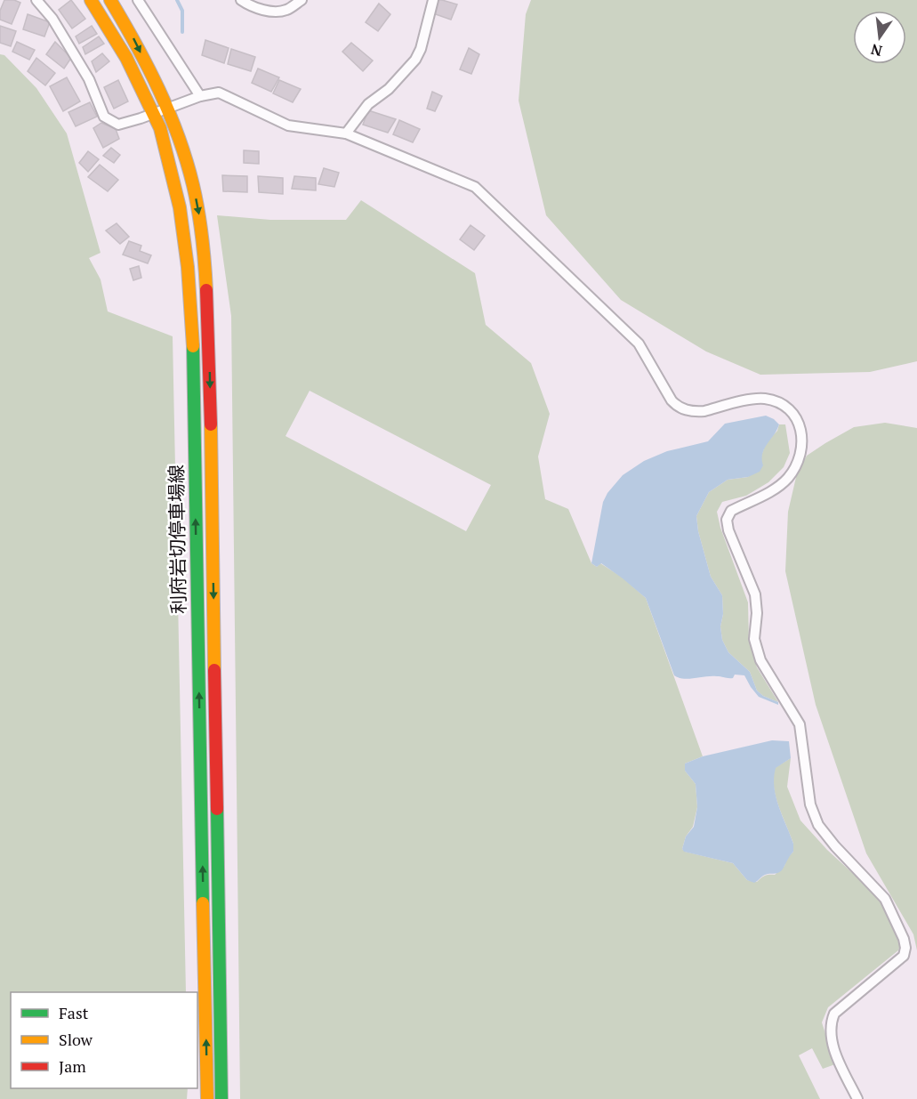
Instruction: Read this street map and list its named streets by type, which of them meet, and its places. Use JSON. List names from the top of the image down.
{
  "streets": {
    "main road": ["利府岩切停車場線"]
  },
  "legend": ["Fast", "Slow", "Jam"],
  "north": "bottom"
}
